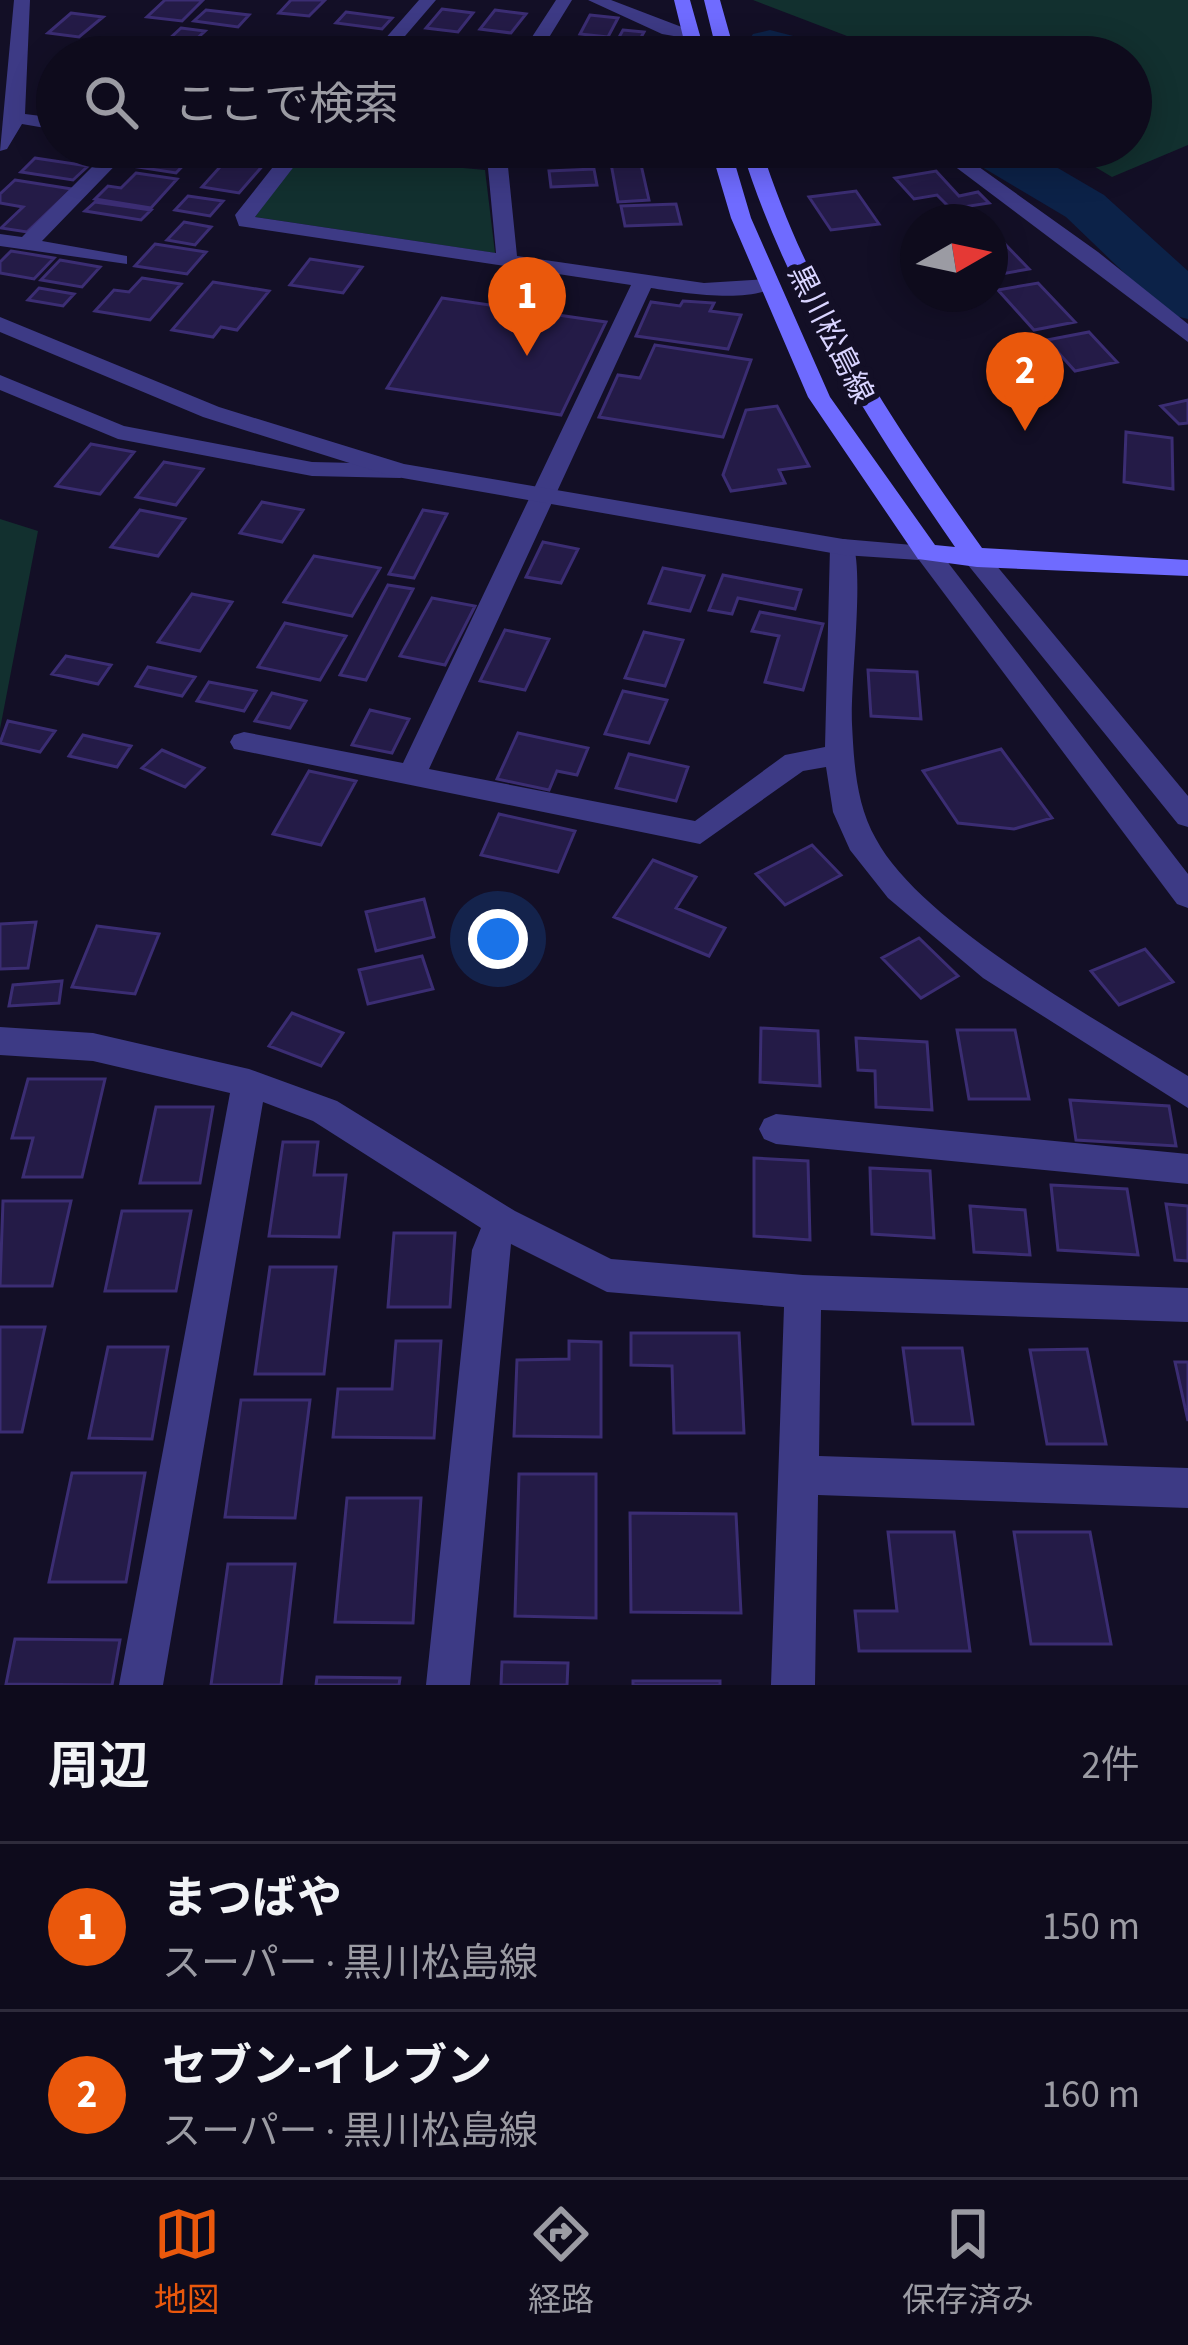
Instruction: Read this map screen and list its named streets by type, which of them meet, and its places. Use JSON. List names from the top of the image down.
{
  "streets": {
    "main road": ["黒川松島線"]
  },
  "north": "right",
  "page": {
    "search": "ここで検索",
    "pins": ["1", "2"],
    "heading": ["周辺", "2件"],
    "list": [
      {
        "mark": "1",
        "name": "まつばや",
        "note": "スーパー · 黒川松島線",
        "value": "150 m"
      },
      {
        "mark": "2",
        "name": "セブン-イレブン",
        "note": "スーパー · 黒川松島線",
        "value": "160 m"
      }
    ],
    "nav": ["地図", "経路", "保存済み"]
  }
}
